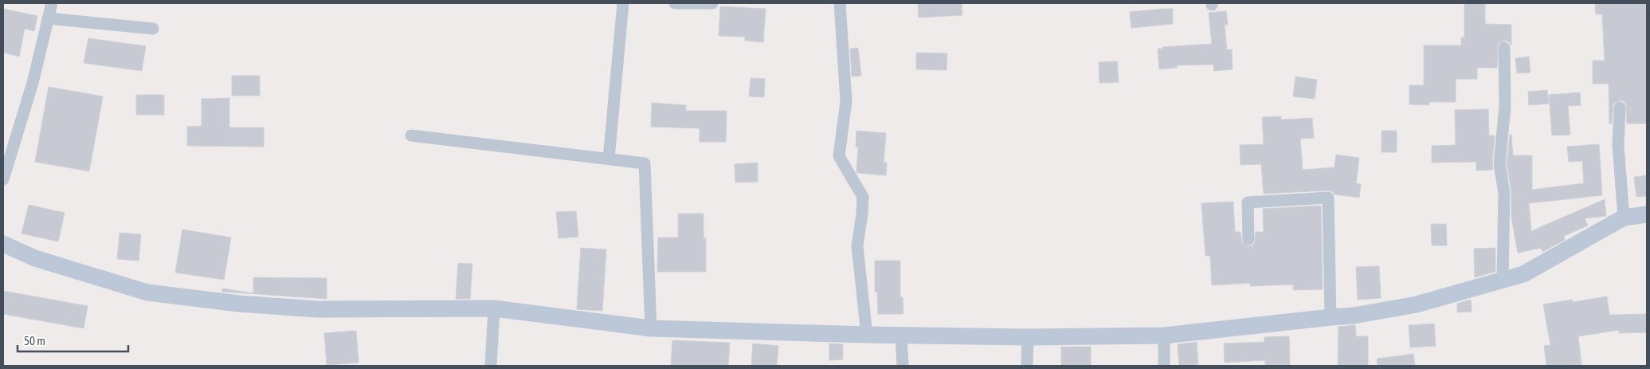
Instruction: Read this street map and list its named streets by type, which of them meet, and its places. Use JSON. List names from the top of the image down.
{
  "scale_bar": "50 m"
}
